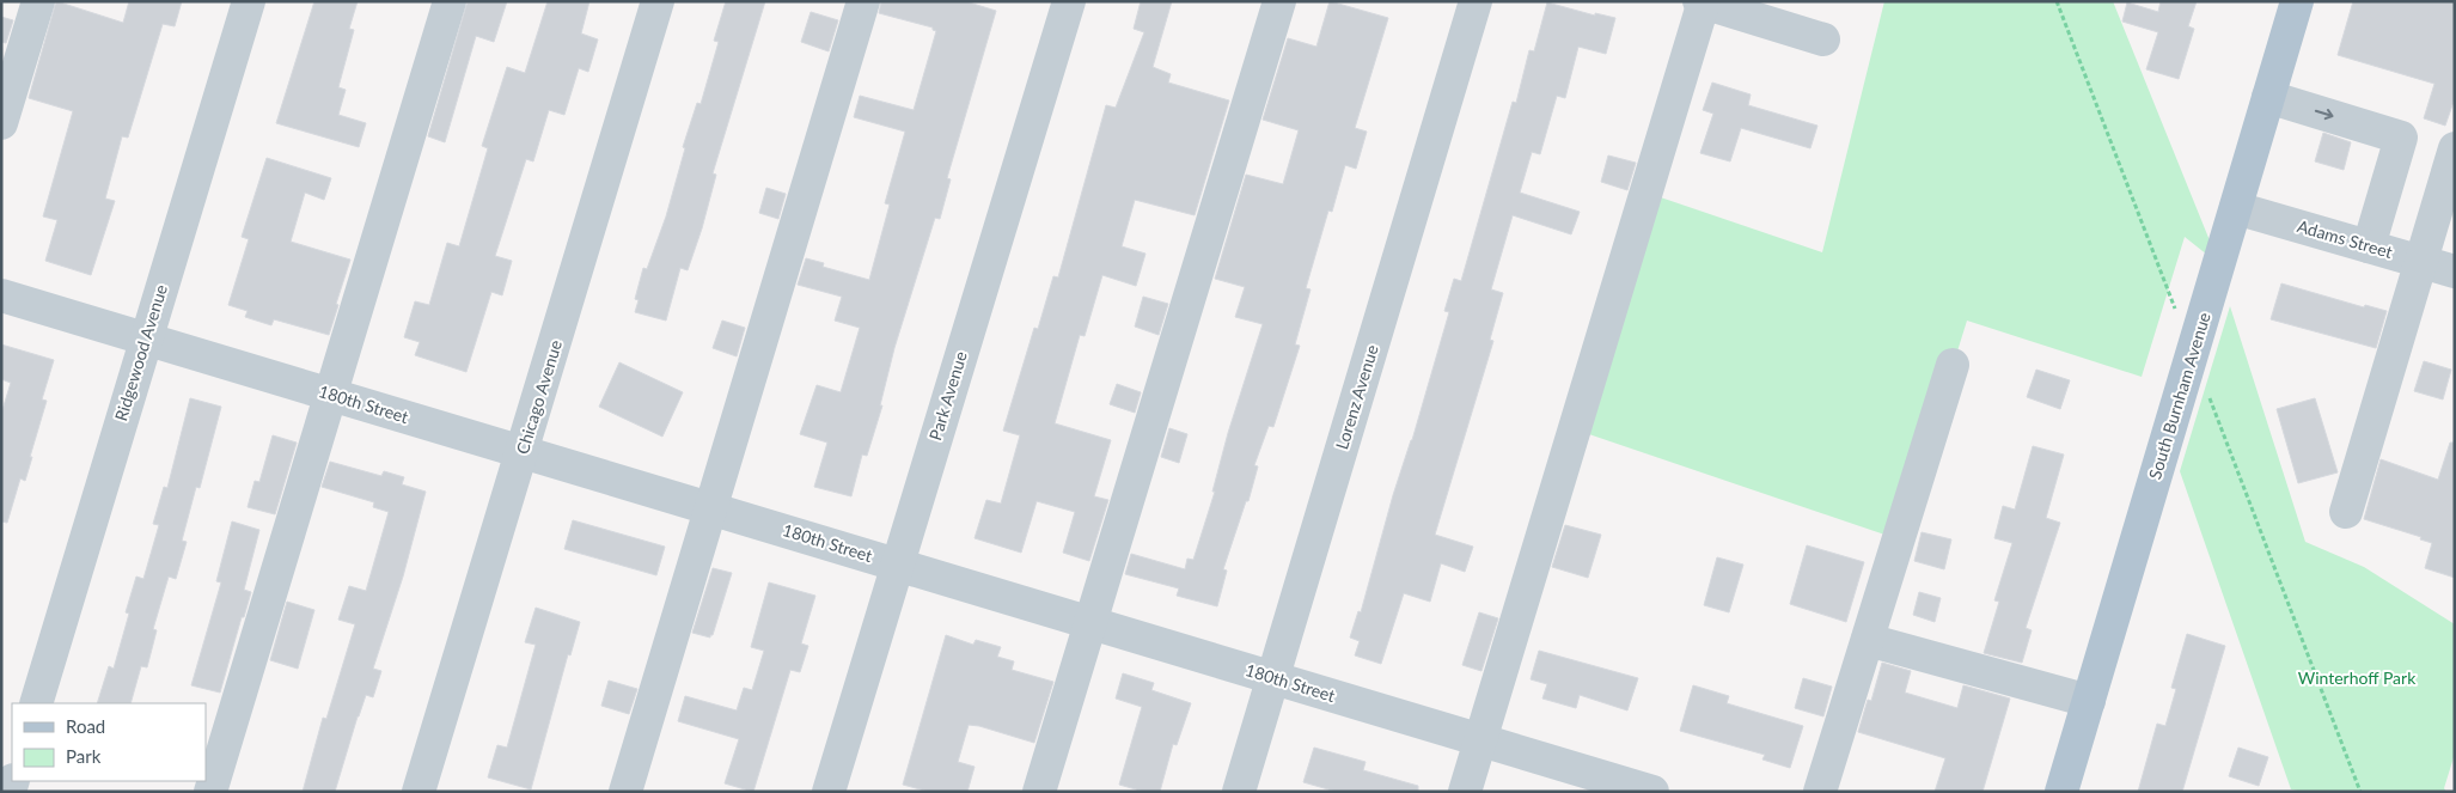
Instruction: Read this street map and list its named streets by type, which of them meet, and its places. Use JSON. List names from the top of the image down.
{
  "streets": {
    "main road": ["South Burnham Avenue"],
    "street": [
      "Adams Street",
      "Ridgewood Avenue",
      "Park Avenue",
      "Chicago Avenue",
      "Lorenz Avenue",
      "180th Street"
    ]
  },
  "crossings": [
    ["Adams Street", "South Burnham Avenue"],
    ["Ridgewood Avenue", "180th Street"],
    ["Park Avenue", "180th Street"],
    ["Chicago Avenue", "180th Street"],
    ["Lorenz Avenue", "180th Street"]
  ],
  "parks": ["Winterhoff Park"],
  "legend": ["Road", "Park"]
}
